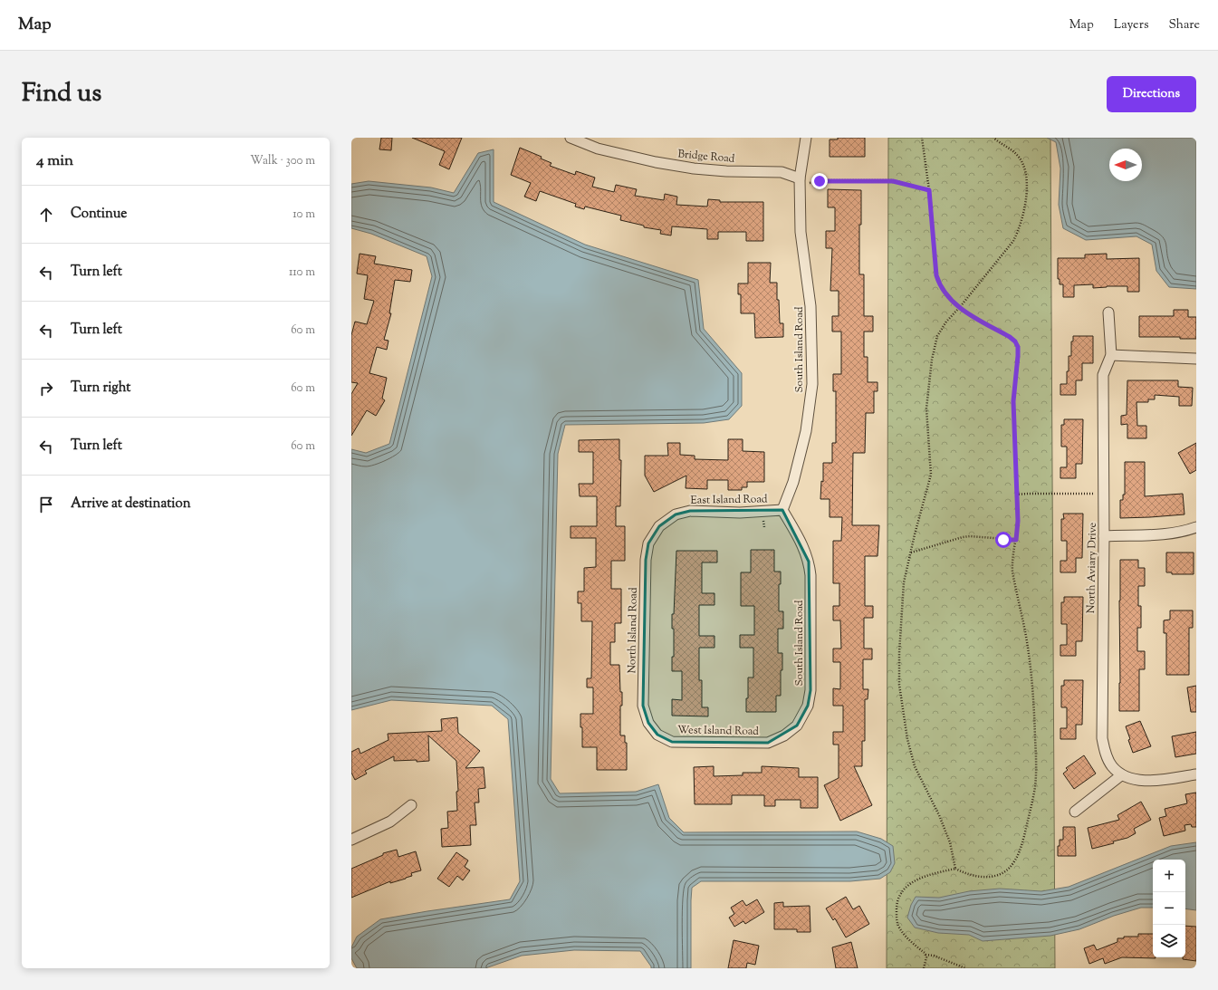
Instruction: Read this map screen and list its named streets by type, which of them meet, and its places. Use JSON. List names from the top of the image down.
{
  "streets": {
    "street": [
      "Bridge Road",
      "South Island Road",
      "East Island Road",
      "North Aviary Drive",
      "North Island Road",
      "West Island Road"
    ]
  },
  "crossings": [
    ["Bridge Road", "South Island Road"],
    ["South Island Road", "East Island Road"],
    ["South Island Road", "West Island Road"],
    ["East Island Road", "North Island Road"],
    ["North Island Road", "West Island Road"]
  ],
  "north": "left",
  "page": {
    "header": "Map",
    "nav": ["Map", "Layers", "Share"],
    "title": "Find us",
    "buttons": "Directions",
    "heading": ["4 min", "Walk · 300 m"],
    "list": [
      ["Continue", "10 m"],
      ["Turn left", "110 m"],
      ["Turn left", "60 m"],
      ["Turn right", "60 m"],
      ["Turn left", "60 m"],
      "Arrive at destination"
    ],
    "map_buttons": ["+", "−"]
  }
}
